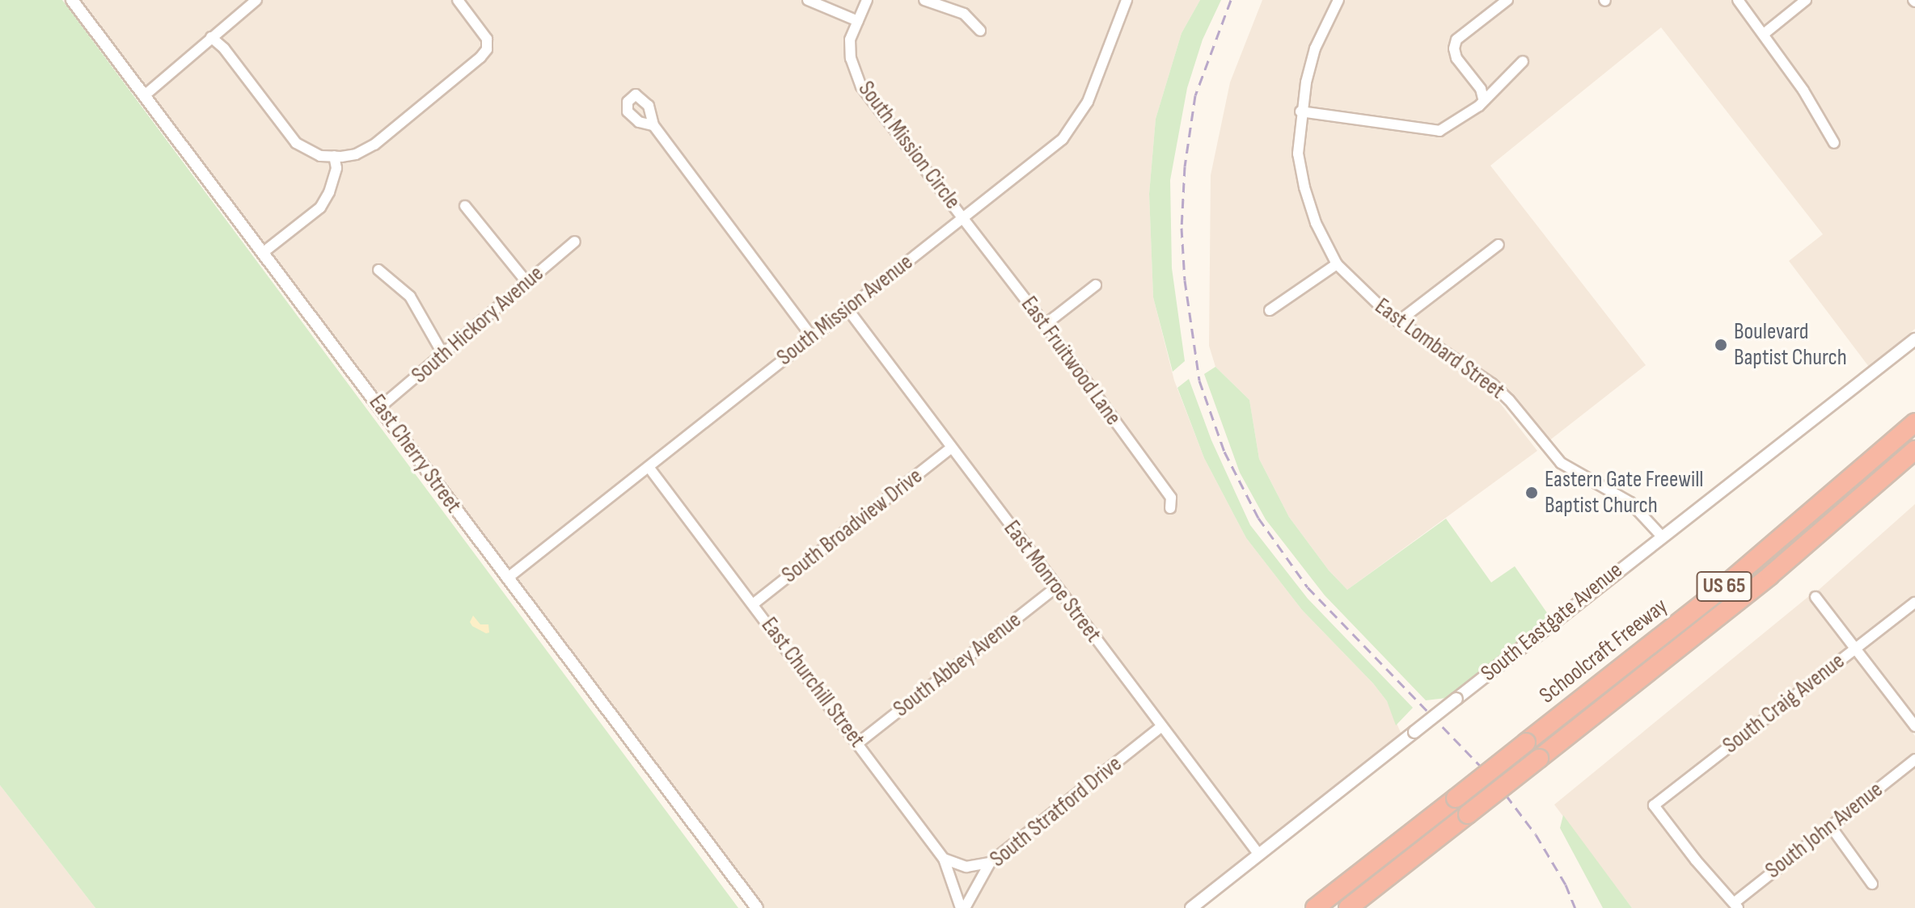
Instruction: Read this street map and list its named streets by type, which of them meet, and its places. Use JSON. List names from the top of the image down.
{
  "streets": {
    "highway": ["US 65", "Schoolcraft Freeway"],
    "street": [
      "South Mission Circle",
      "South Mission Avenue",
      "South Hickory Avenue",
      "East Lombard Street",
      "East Fruitwood Lane",
      "East Cherry Street",
      "South Broadview Drive",
      "East Monroe Street",
      "South Eastgate Avenue",
      "South Abbey Avenue",
      "East Churchill Street",
      "South Craig Avenue",
      "South Stratford Drive",
      "South John Avenue"
    ]
  },
  "crossings": [
    ["South Mission Circle", "South Mission Avenue"],
    ["South Mission Circle", "East Fruitwood Lane"],
    ["South Mission Avenue", "East Fruitwood Lane"],
    ["South Mission Avenue", "East Cherry Street"],
    ["South Mission Avenue", "East Monroe Street"],
    ["South Mission Avenue", "East Churchill Street"],
    ["South Hickory Avenue", "East Cherry Street"],
    ["East Lombard Street", "South Eastgate Avenue"],
    ["South Broadview Drive", "East Monroe Street"],
    ["South Broadview Drive", "East Churchill Street"],
    ["East Monroe Street", "South Eastgate Avenue"],
    ["East Monroe Street", "South Abbey Avenue"],
    ["East Monroe Street", "South Stratford Drive"],
    ["South Abbey Avenue", "East Churchill Street"],
    ["East Churchill Street", "South Stratford Drive"],
    ["South Craig Avenue", "South John Avenue"]
  ],
  "places": ["Boulevard Baptist Church", "Eastern Gate Freewill Baptist Church"]
}
